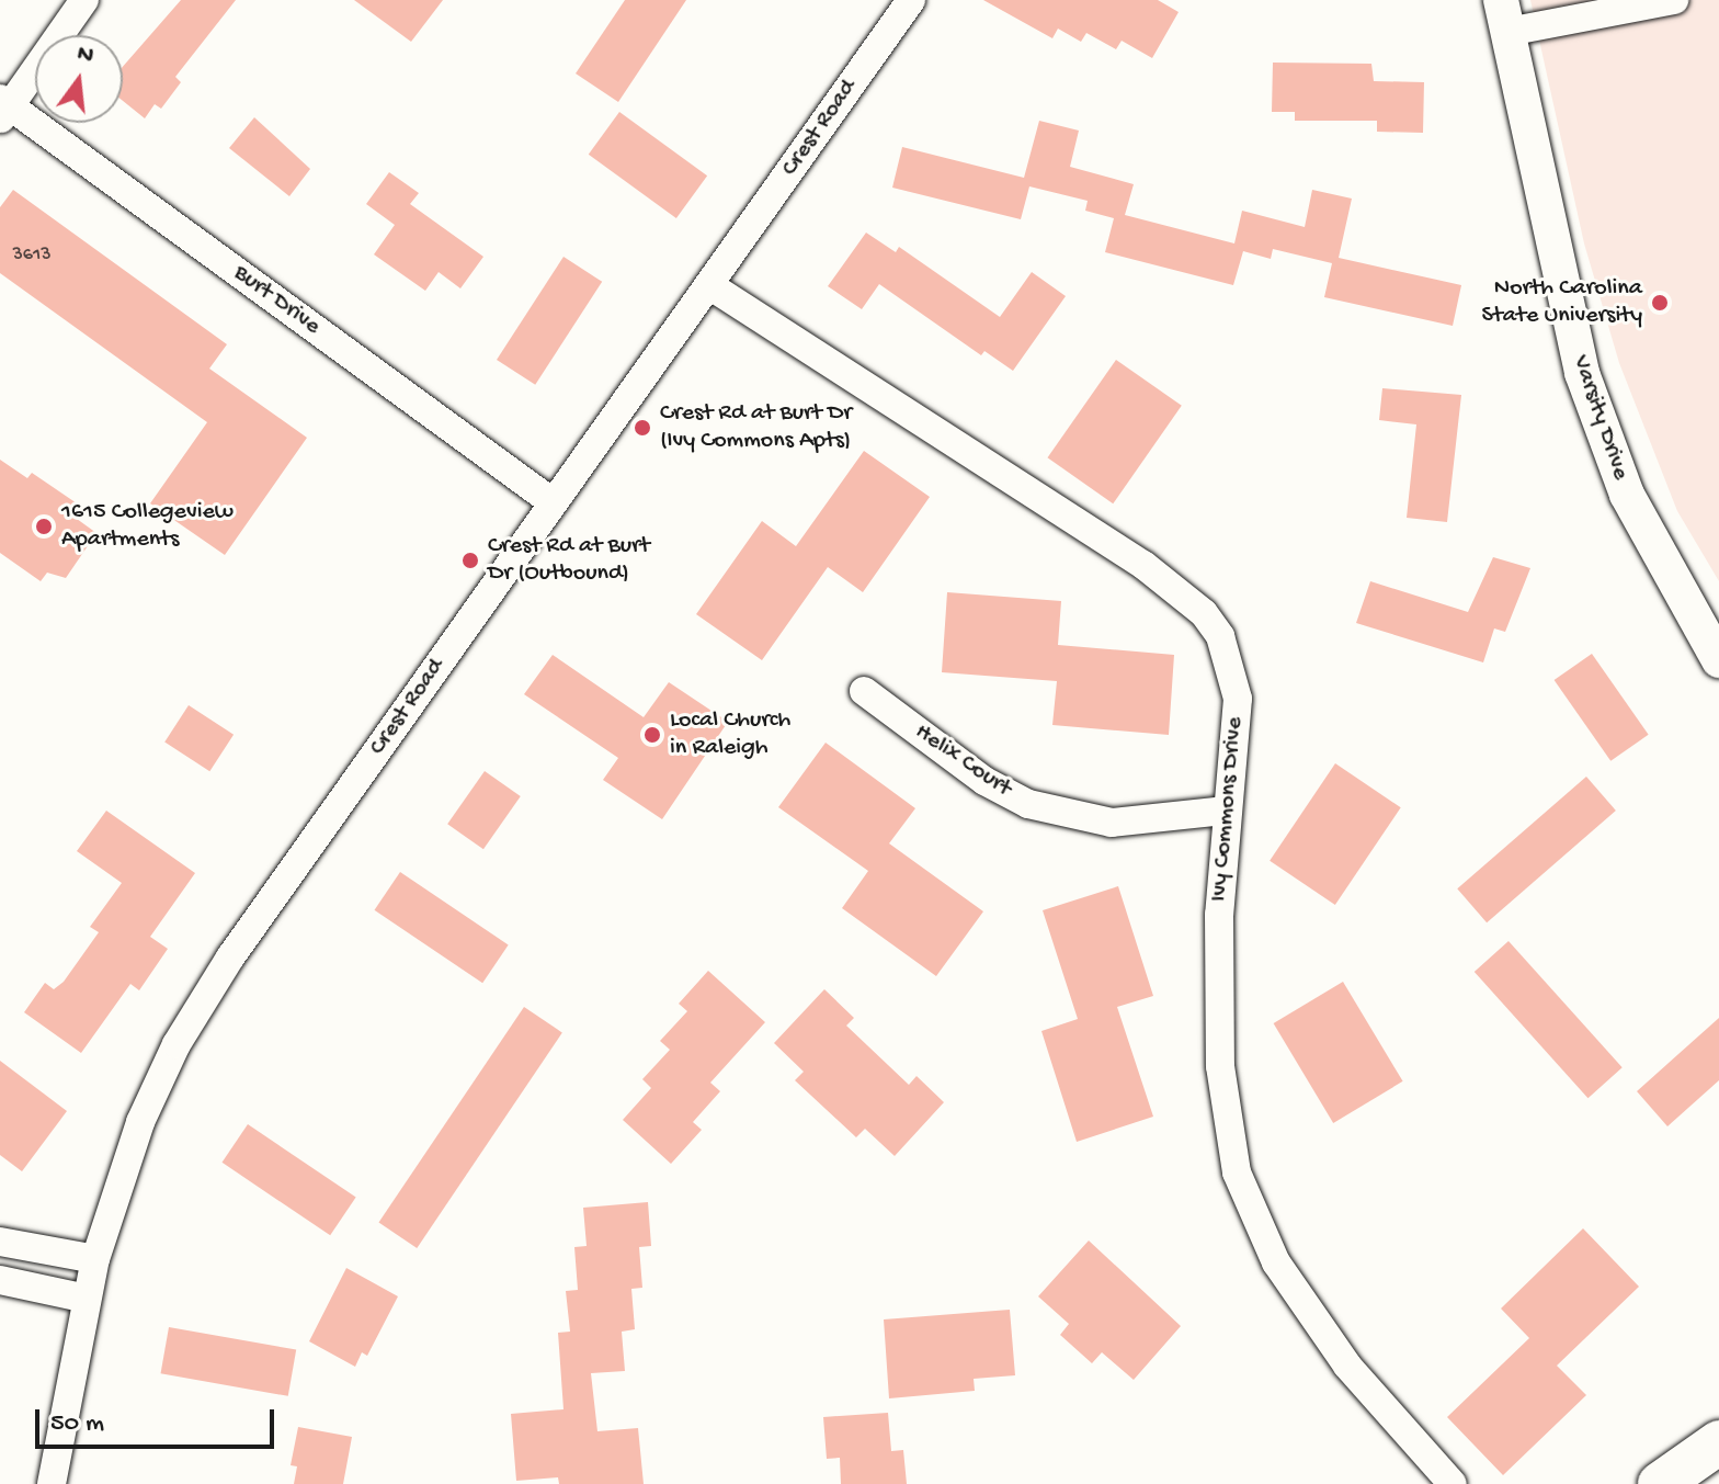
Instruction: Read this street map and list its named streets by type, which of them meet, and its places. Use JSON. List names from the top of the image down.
{
  "streets": {
    "street": [
      "Crest Road",
      "Burt Drive",
      "Varsity Drive",
      "Helix Court",
      "Ivy Commons Drive"
    ]
  },
  "crossings": [
    ["Crest Road", "Burt Drive"],
    ["Crest Road", "Ivy Commons Drive"],
    ["Helix Court", "Ivy Commons Drive"]
  ],
  "places": [
    "North Carolina State University",
    "Crest Rd at Burt Dr (Ivy Commons Apts)",
    "1615 Collegeview Apartments",
    "Crest Rd at Burt Dr (Outbound)",
    "Local Church in Raleigh"
  ],
  "house_numbers": ["3613"],
  "scale_bar": "50 m",
  "north": "top"
}
